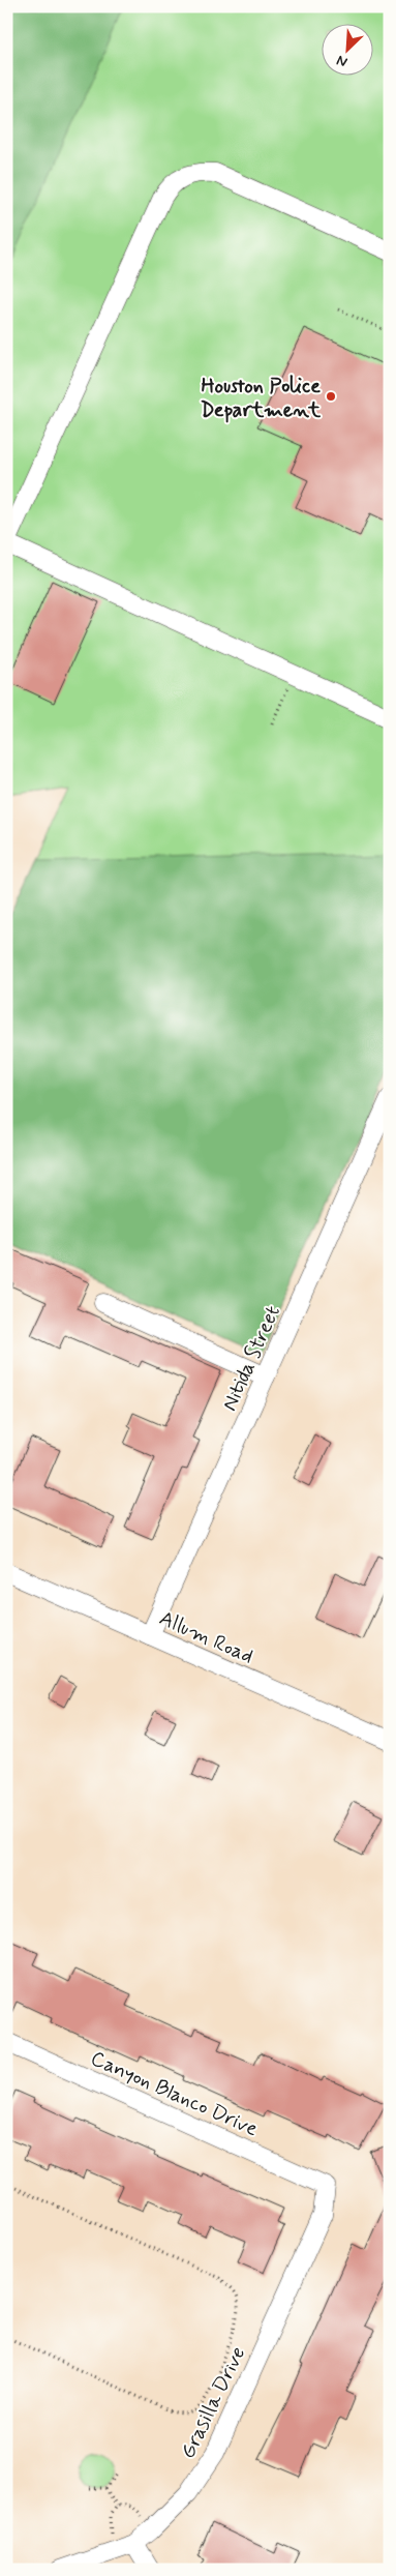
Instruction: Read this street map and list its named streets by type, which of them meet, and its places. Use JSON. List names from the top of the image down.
{
  "streets": {
    "street": [
      "Nitida Street",
      "Allum Road",
      "Canyon Blanco Drive",
      "Grasilla Drive"
    ]
  },
  "crossings": [
    ["Nitida Street", "Allum Road"],
    ["Canyon Blanco Drive", "Grasilla Drive"]
  ],
  "places": ["Houston Police Department"],
  "north": "bottom left"
}
